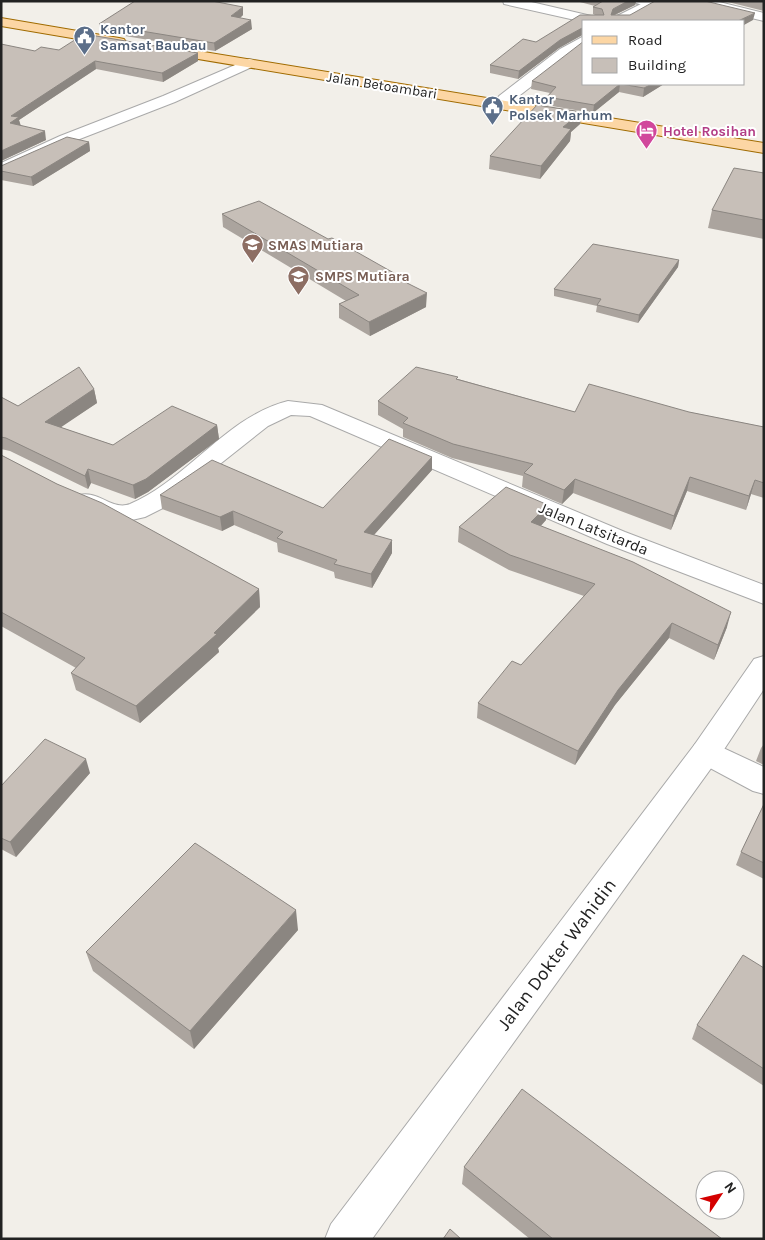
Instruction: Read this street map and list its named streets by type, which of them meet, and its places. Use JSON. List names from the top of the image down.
{
  "streets": {
    "main road": ["Jalan Betoambari"],
    "street": ["Jalan Latsitarda", "Jalan Dokter Wahidin"]
  },
  "places": {
    "public building": ["Kantor Samsat Baubau", "Kantor Polsek Marhum"],
    "hotel": ["Hotel Rosihan"],
    "school or university": ["SMAS Mutiara", "SMPS Mutiara"]
  },
  "legend": ["Road", "Building"],
  "north": "top right"
}
